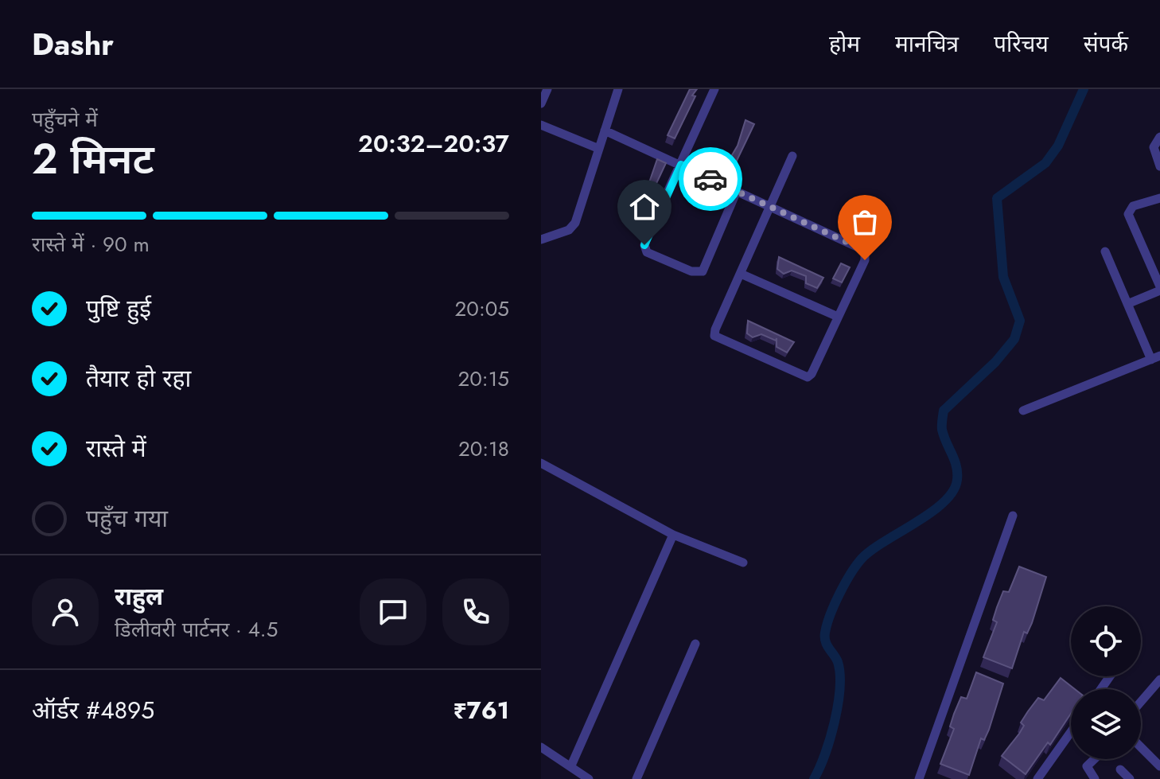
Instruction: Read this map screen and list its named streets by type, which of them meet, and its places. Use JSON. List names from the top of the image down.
{
  "page": {
    "header": "Dashr",
    "nav": [
      "होम",
      "मानचित्र",
      "परिचय",
      "संपर्क"
    ],
    "heading": ["2 मिनट", "पहुँचने में", "20:32–20:37"],
    "panel": [
      "राहुल",
      "डिलीवरी पार्टनर · 4.5",
      "ऑर्डर #4895",
      "₹761"
    ],
    "bar": "रास्ते में · 90 m",
    "list": [
      ["पुष्टि हुई", "20:05"],
      ["तैयार हो रहा", "20:15"],
      ["रास्ते में", "20:18"],
      "पहुँच गया"
    ]
  }
}
